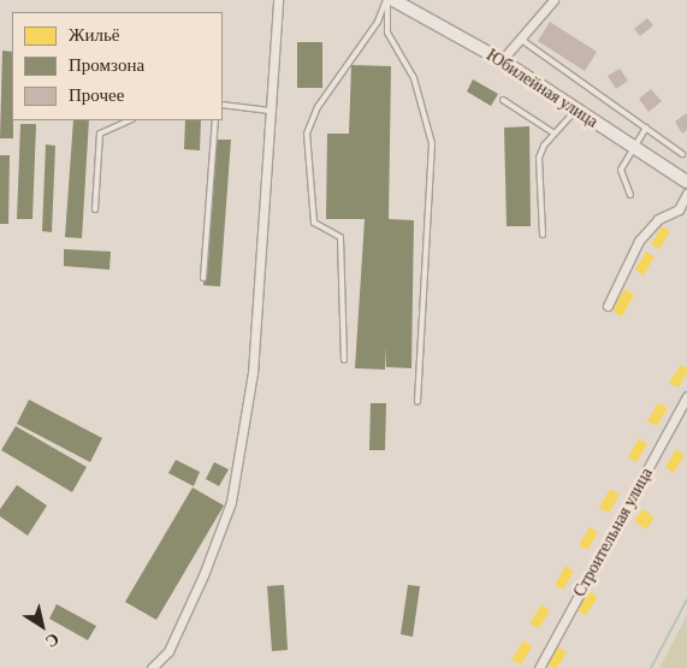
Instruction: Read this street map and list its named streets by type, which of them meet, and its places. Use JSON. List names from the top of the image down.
{
  "streets": {
    "main road": ["Юбилейная улица"],
    "street": ["Строительная улица"]
  },
  "legend": ["Жильё", "Промзона", "Прочее"],
  "north": "bottom right"
}
